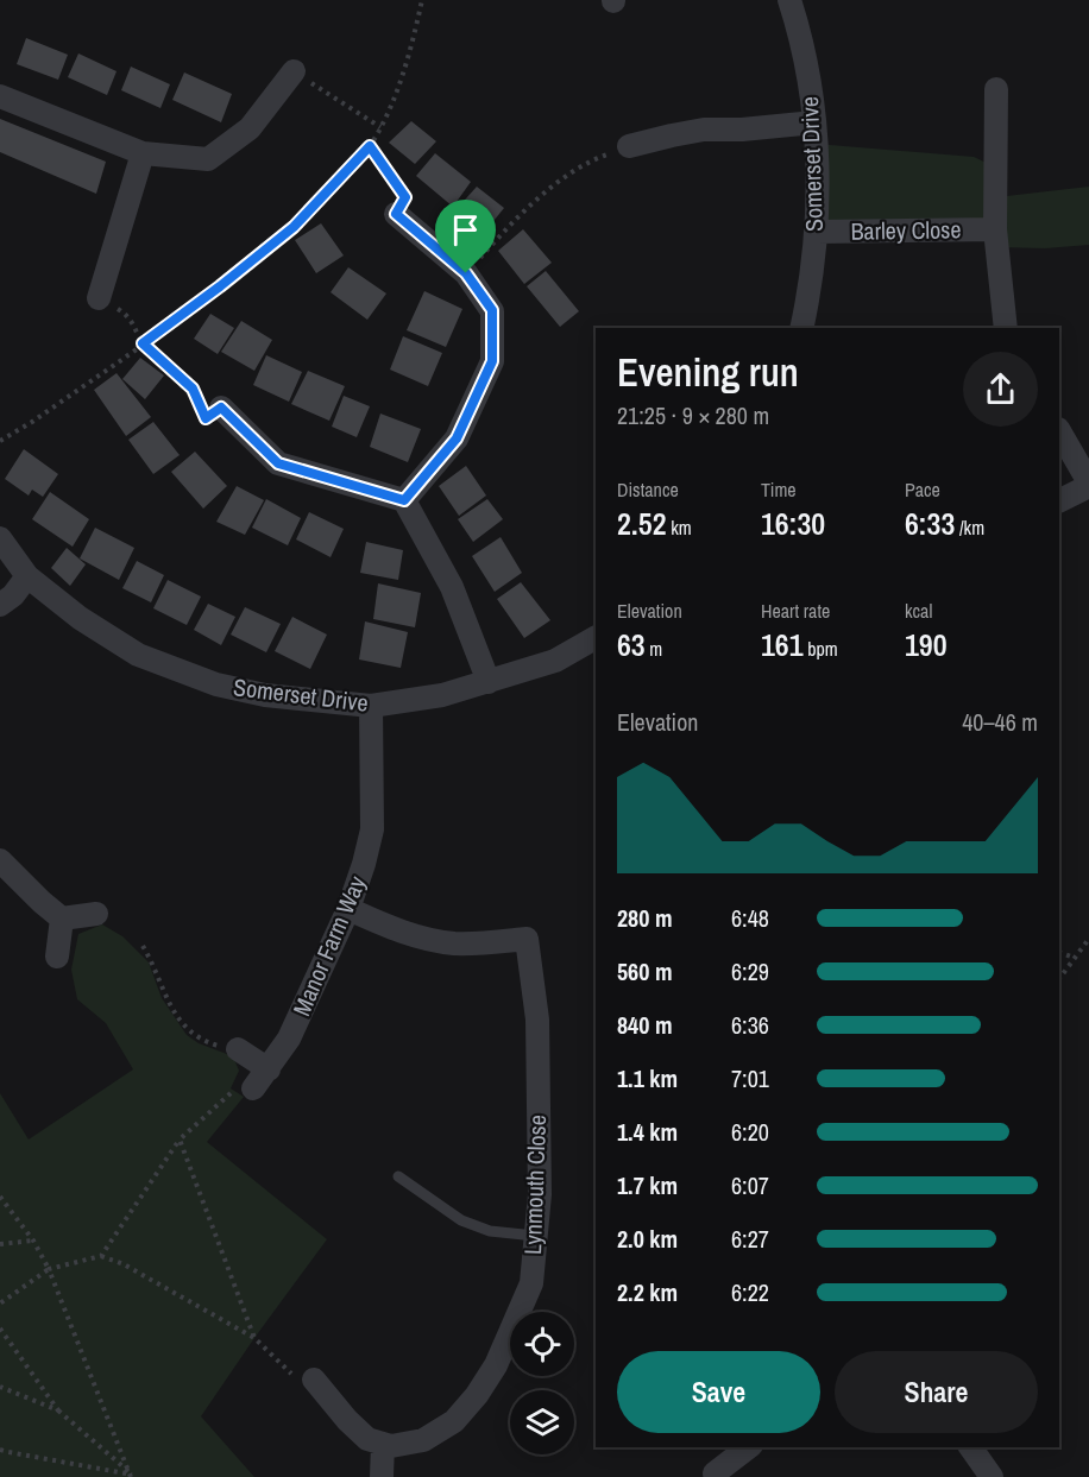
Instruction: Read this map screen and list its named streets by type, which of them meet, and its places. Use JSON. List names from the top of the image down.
{
  "streets": {
    "street": [
      "Somerset Drive",
      "Barley Close",
      "Manor Farm Way",
      "Lynmouth Close"
    ]
  },
  "crossings": [
    ["Somerset Drive", "Barley Close"],
    ["Somerset Drive", "Manor Farm Way"],
    ["Manor Farm Way", "Lynmouth Close"]
  ],
  "page": {
    "heading": ["Evening run", "21:25 · 9 × 280 m"],
    "stats": [
      ["Distance", "2.52 km"],
      ["Time", "16:30"],
      ["Pace", "6:33 /km"],
      ["Elevation", "63 m"],
      ["Heart rate", "161 bpm"],
      ["kcal", "190"]
    ],
    "chart": ["Elevation", "40–46 m"],
    "list": [
      {
        "name": "280 m",
        "note": "6:48"
      },
      {
        "name": "560 m",
        "note": "6:29"
      },
      {
        "name": "840 m",
        "note": "6:36"
      },
      {
        "name": "1.1 km",
        "note": "7:01"
      },
      {
        "name": "1.4 km",
        "note": "6:20"
      },
      {
        "name": "1.7 km",
        "note": "6:07"
      },
      {
        "name": "2.0 km",
        "note": "6:27"
      },
      {
        "name": "2.2 km",
        "note": "6:22"
      }
    ],
    "buttons": ["Save", "Share"]
  }
}
